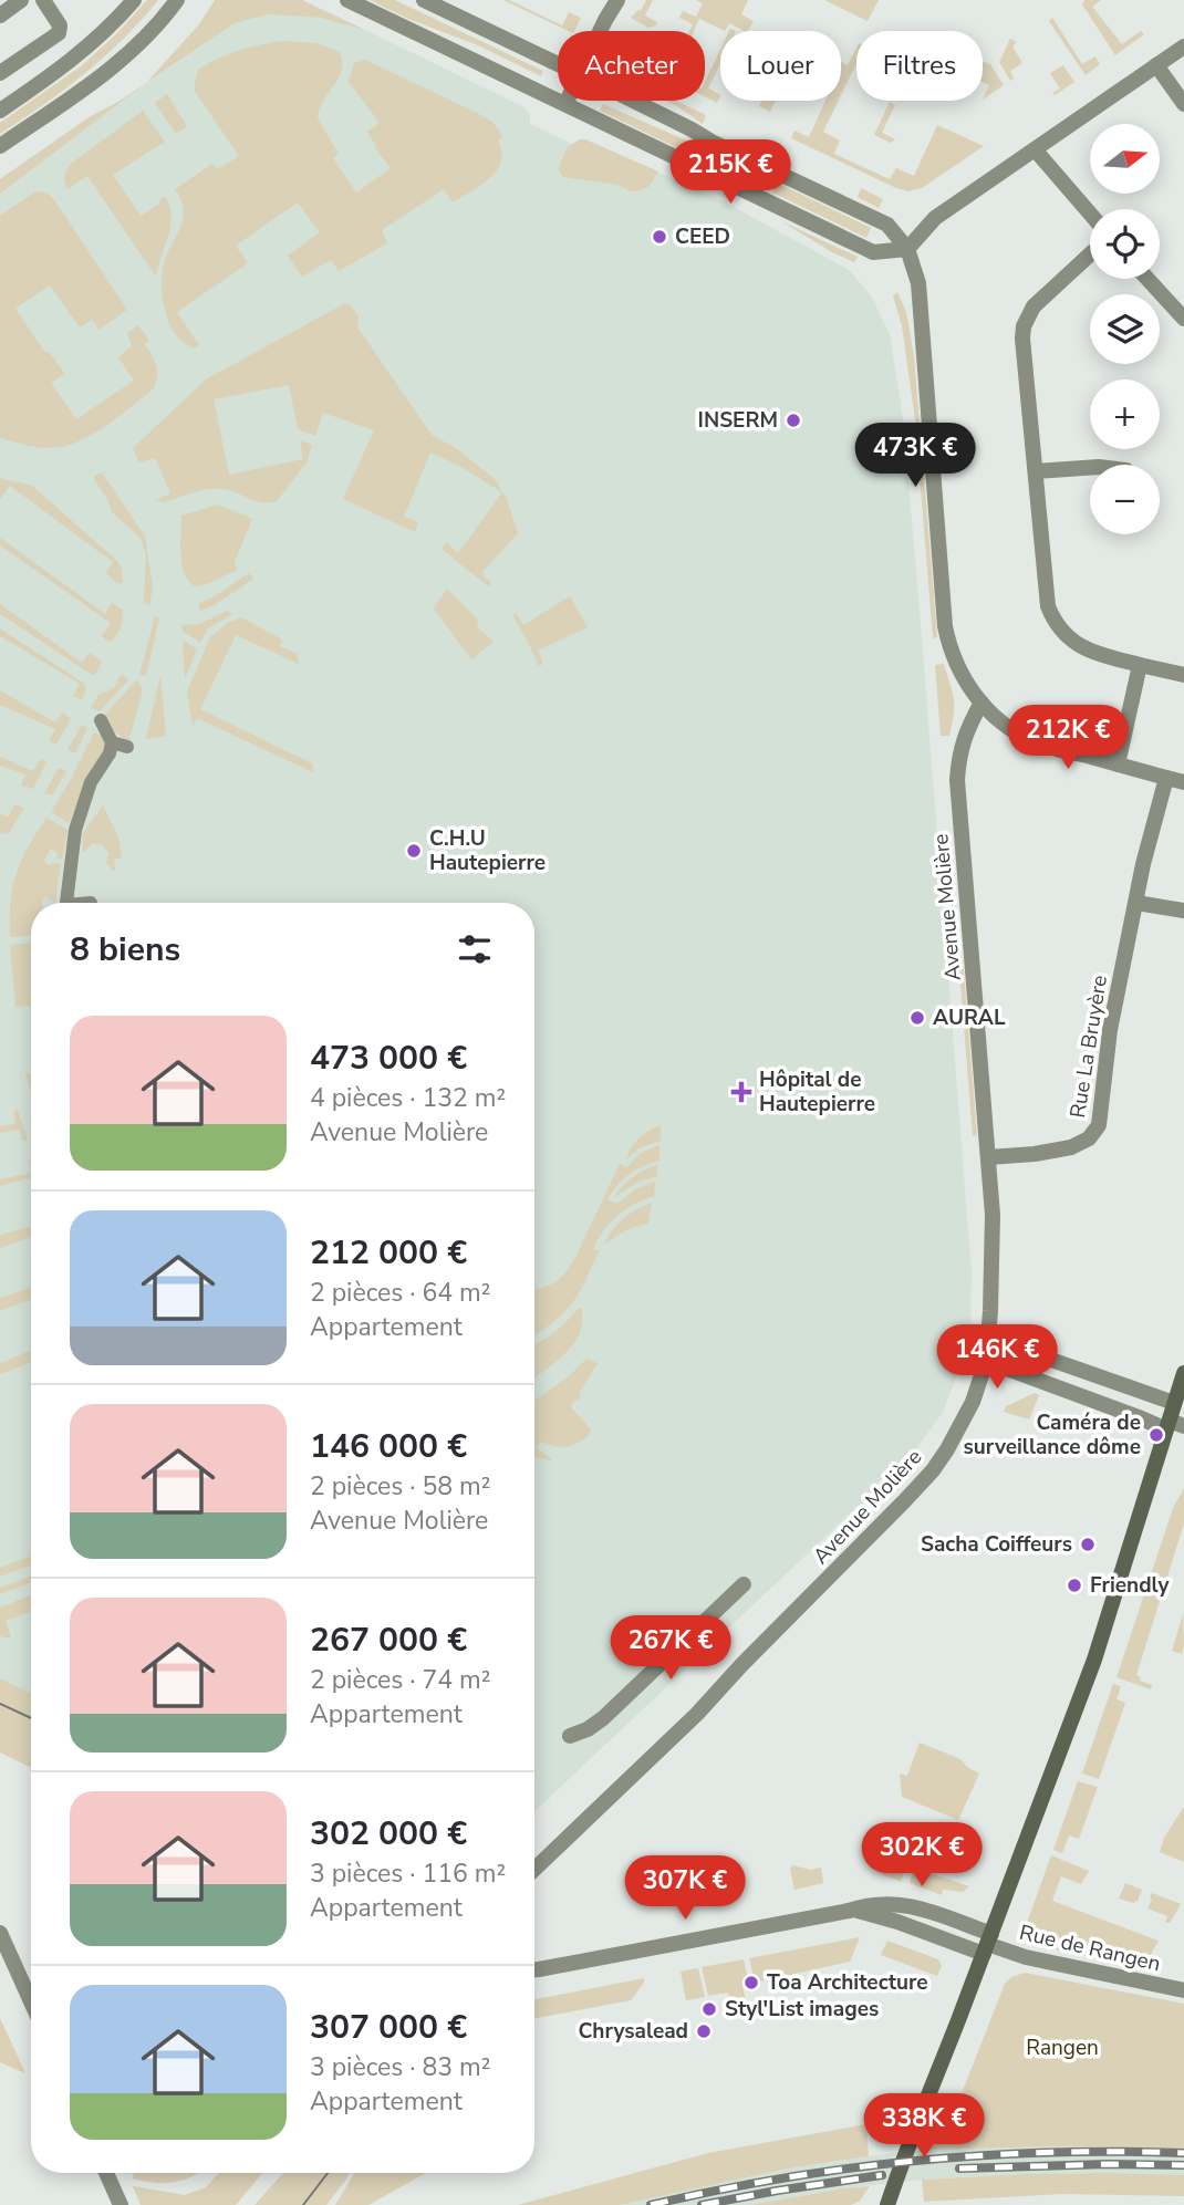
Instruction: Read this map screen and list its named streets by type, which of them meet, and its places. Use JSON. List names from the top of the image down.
{
  "streets": {
    "street": ["Avenue Molière", "Rue La Bruyère", "Rue de Rangen"]
  },
  "crossings": [
    ["Avenue Molière", "Rue La Bruyère"]
  ],
  "parks": ["Rangen"],
  "places": {
    "other": [
      "CEED",
      "INSERM",
      "C.H.U Hautepierre",
      "AURAL",
      "Caméra de surveillance dôme",
      "Sacha Coiffeurs",
      "Friendly",
      "Toa Architecture",
      "Styl'List images",
      "Chrysalead"
    ],
    "health": ["Hôpital de Hautepierre"]
  },
  "north": "right",
  "page": {
    "chip": ["Acheter", "Louer", "Filtres"],
    "map_buttons": ["+", "−"],
    "price": [
      "215K €",
      "473K €",
      "212K €",
      "146K €",
      "267K €",
      "302K €",
      "307K €",
      "338K €"
    ],
    "heading": "8 biens",
    "list": [
      {
        "name": "473 000 €",
        "note": "4 pièces · 132 m² · Avenue Molière"
      },
      {
        "name": "212 000 €",
        "note": "2 pièces · 64 m² · Appartement"
      },
      {
        "name": "146 000 €",
        "note": "2 pièces · 58 m² · Avenue Molière"
      },
      {
        "name": "267 000 €",
        "note": "2 pièces · 74 m² · Appartement"
      },
      {
        "name": "302 000 €",
        "note": "3 pièces · 116 m² · Appartement"
      },
      {
        "name": "307 000 €",
        "note": "3 pièces · 83 m² · Appartement"
      }
    ]
  }
}
